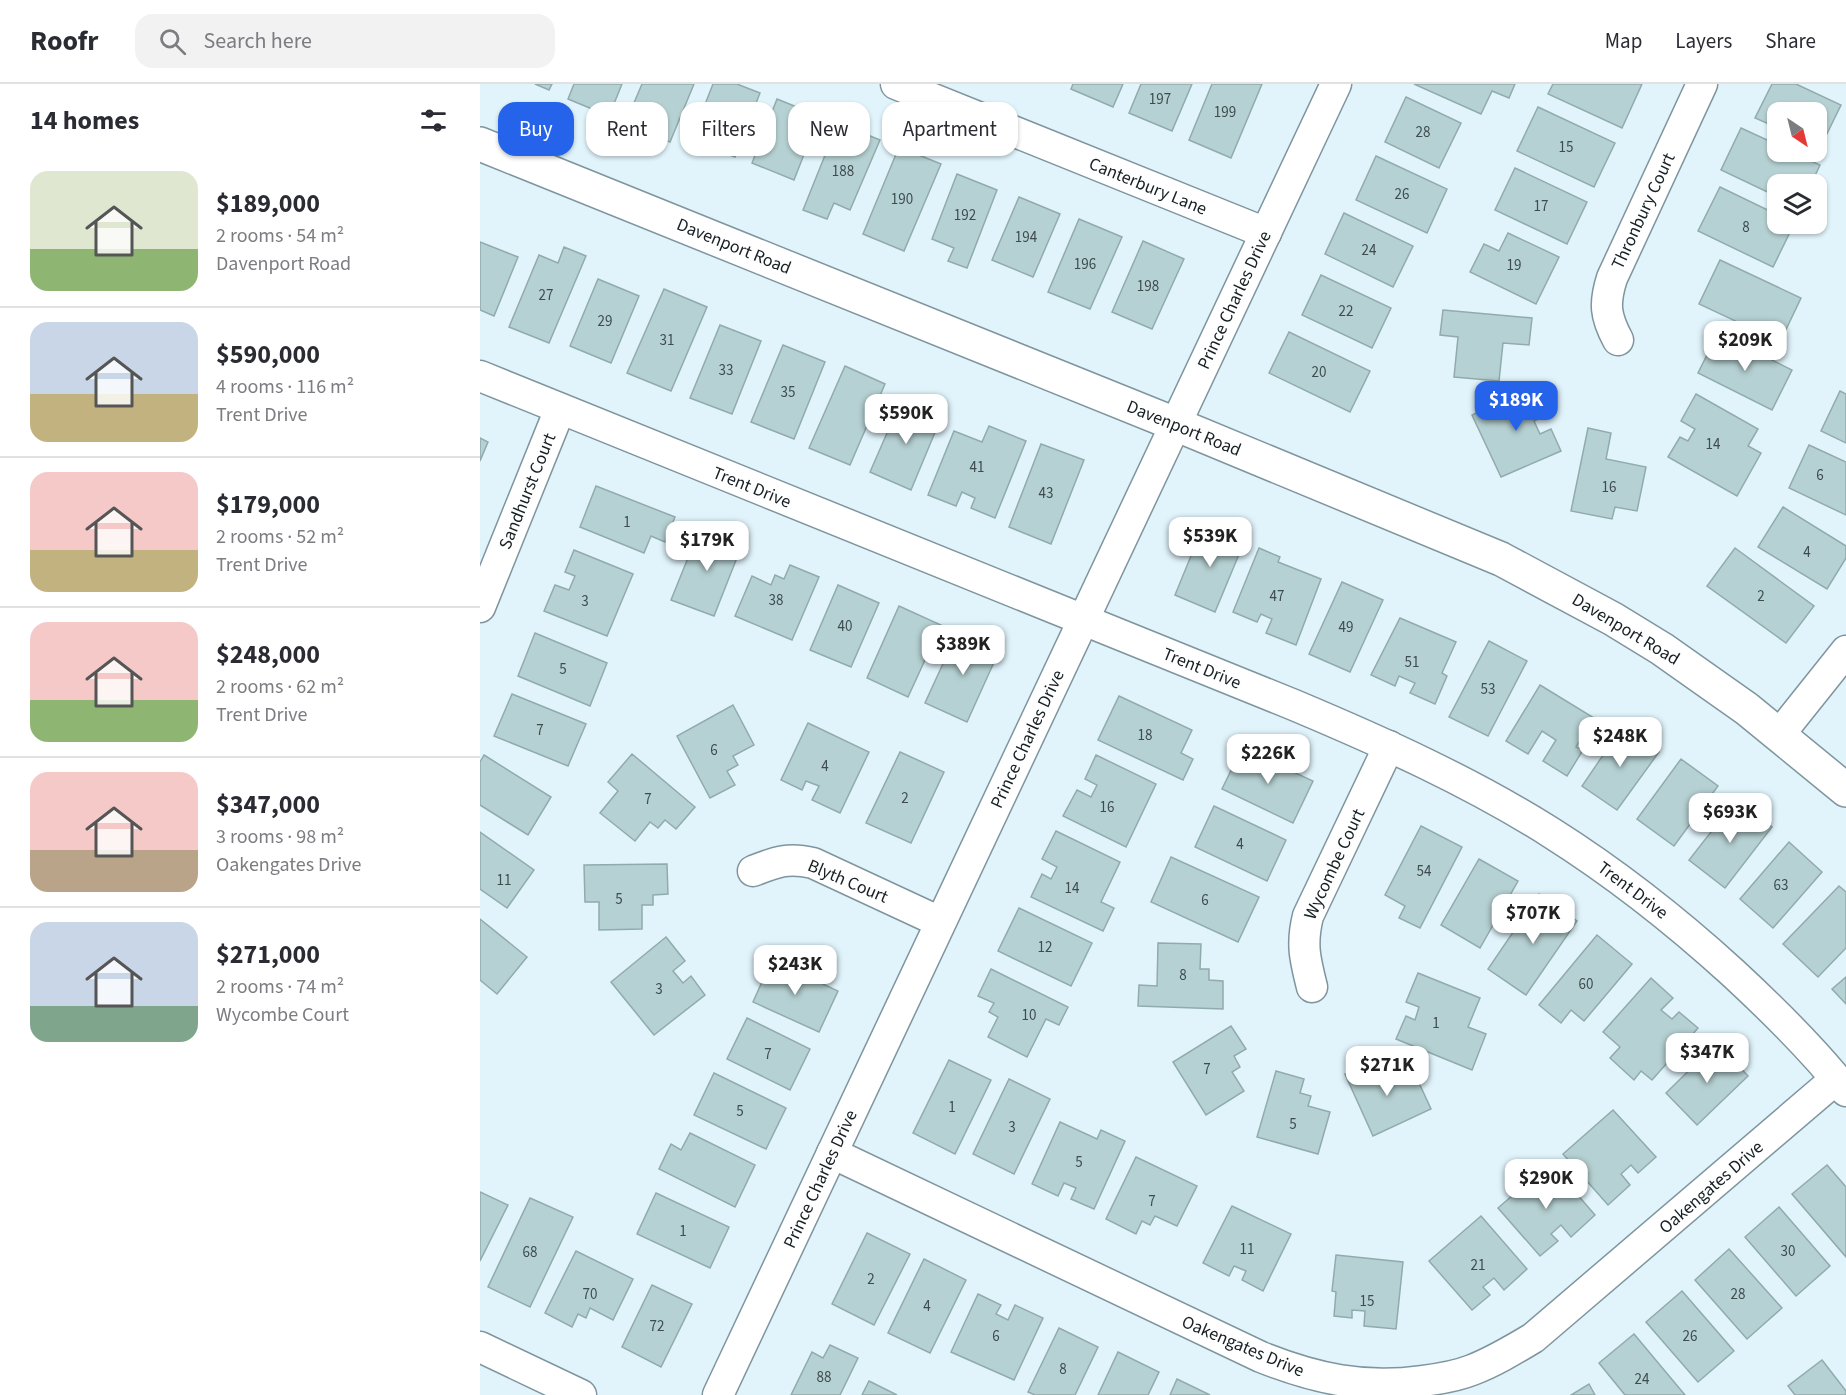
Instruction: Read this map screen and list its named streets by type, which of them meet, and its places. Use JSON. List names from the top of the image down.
{
  "streets": {
    "street": [
      "Canterbury Lane",
      "Thronbury Court",
      "Davenport Road",
      "Prince Charles Drive",
      "Trent Drive",
      "Sandhurst Court",
      "Wycombe Court",
      "Blyth Court",
      "Oakengates Drive"
    ]
  },
  "crossings": [
    ["Canterbury Lane", "Prince Charles Drive"],
    ["Davenport Road", "Prince Charles Drive"],
    ["Prince Charles Drive", "Trent Drive"],
    ["Prince Charles Drive", "Blyth Court"],
    ["Prince Charles Drive", "Oakengates Drive"],
    ["Trent Drive", "Sandhurst Court"],
    ["Trent Drive", "Wycombe Court"],
    ["Trent Drive", "Oakengates Drive"]
  ],
  "house_numbers": [
    "197",
    "199",
    "28",
    "15",
    "188",
    "26",
    "190",
    "17",
    "192",
    "8",
    "194",
    "24",
    "196",
    "19",
    "198",
    "27",
    "22",
    "29",
    "31",
    "33",
    "20",
    "35",
    "14",
    "41",
    "6",
    "16",
    "43",
    "1",
    "4",
    "47",
    "2",
    "38",
    "3",
    "40",
    "49",
    "51",
    "5",
    "53",
    "7",
    "18",
    "6",
    "4",
    "2",
    "7",
    "16",
    "4",
    "54",
    "11",
    "63",
    "14",
    "5",
    "6",
    "12",
    "8",
    "60",
    "3",
    "10",
    "1",
    "7",
    "7",
    "1",
    "5",
    "5",
    "3",
    "5",
    "7",
    "1",
    "11",
    "30",
    "68",
    "21",
    "2",
    "70",
    "28",
    "15",
    "4",
    "72",
    "6",
    "26",
    "8",
    "88",
    "24"
  ],
  "north": "bottom right",
  "page": {
    "header": "Roofr",
    "search": "Search here",
    "nav": ["Map", "Layers", "Share"],
    "heading": "14 homes",
    "chip": [
      "Buy",
      "Rent",
      "Filters",
      "New",
      "Apartment"
    ],
    "list": [
      {
        "name": "$189,000",
        "note": "2 rooms · 54 m² · Davenport Road"
      },
      {
        "name": "$590,000",
        "note": "4 rooms · 116 m² · Trent Drive"
      },
      {
        "name": "$179,000",
        "note": "2 rooms · 52 m² · Trent Drive"
      },
      {
        "name": "$248,000",
        "note": "2 rooms · 62 m² · Trent Drive"
      },
      {
        "name": "$347,000",
        "note": "3 rooms · 98 m² · Oakengates Drive"
      },
      {
        "name": "$271,000",
        "note": "2 rooms · 74 m² · Wycombe Court"
      }
    ],
    "price": [
      "$209K",
      "$189K",
      "$590K",
      "$539K",
      "$179K",
      "$389K",
      "$248K",
      "$226K",
      "$693K",
      "$707K",
      "$243K",
      "$347K",
      "$271K",
      "$290K"
    ]
  }
}
